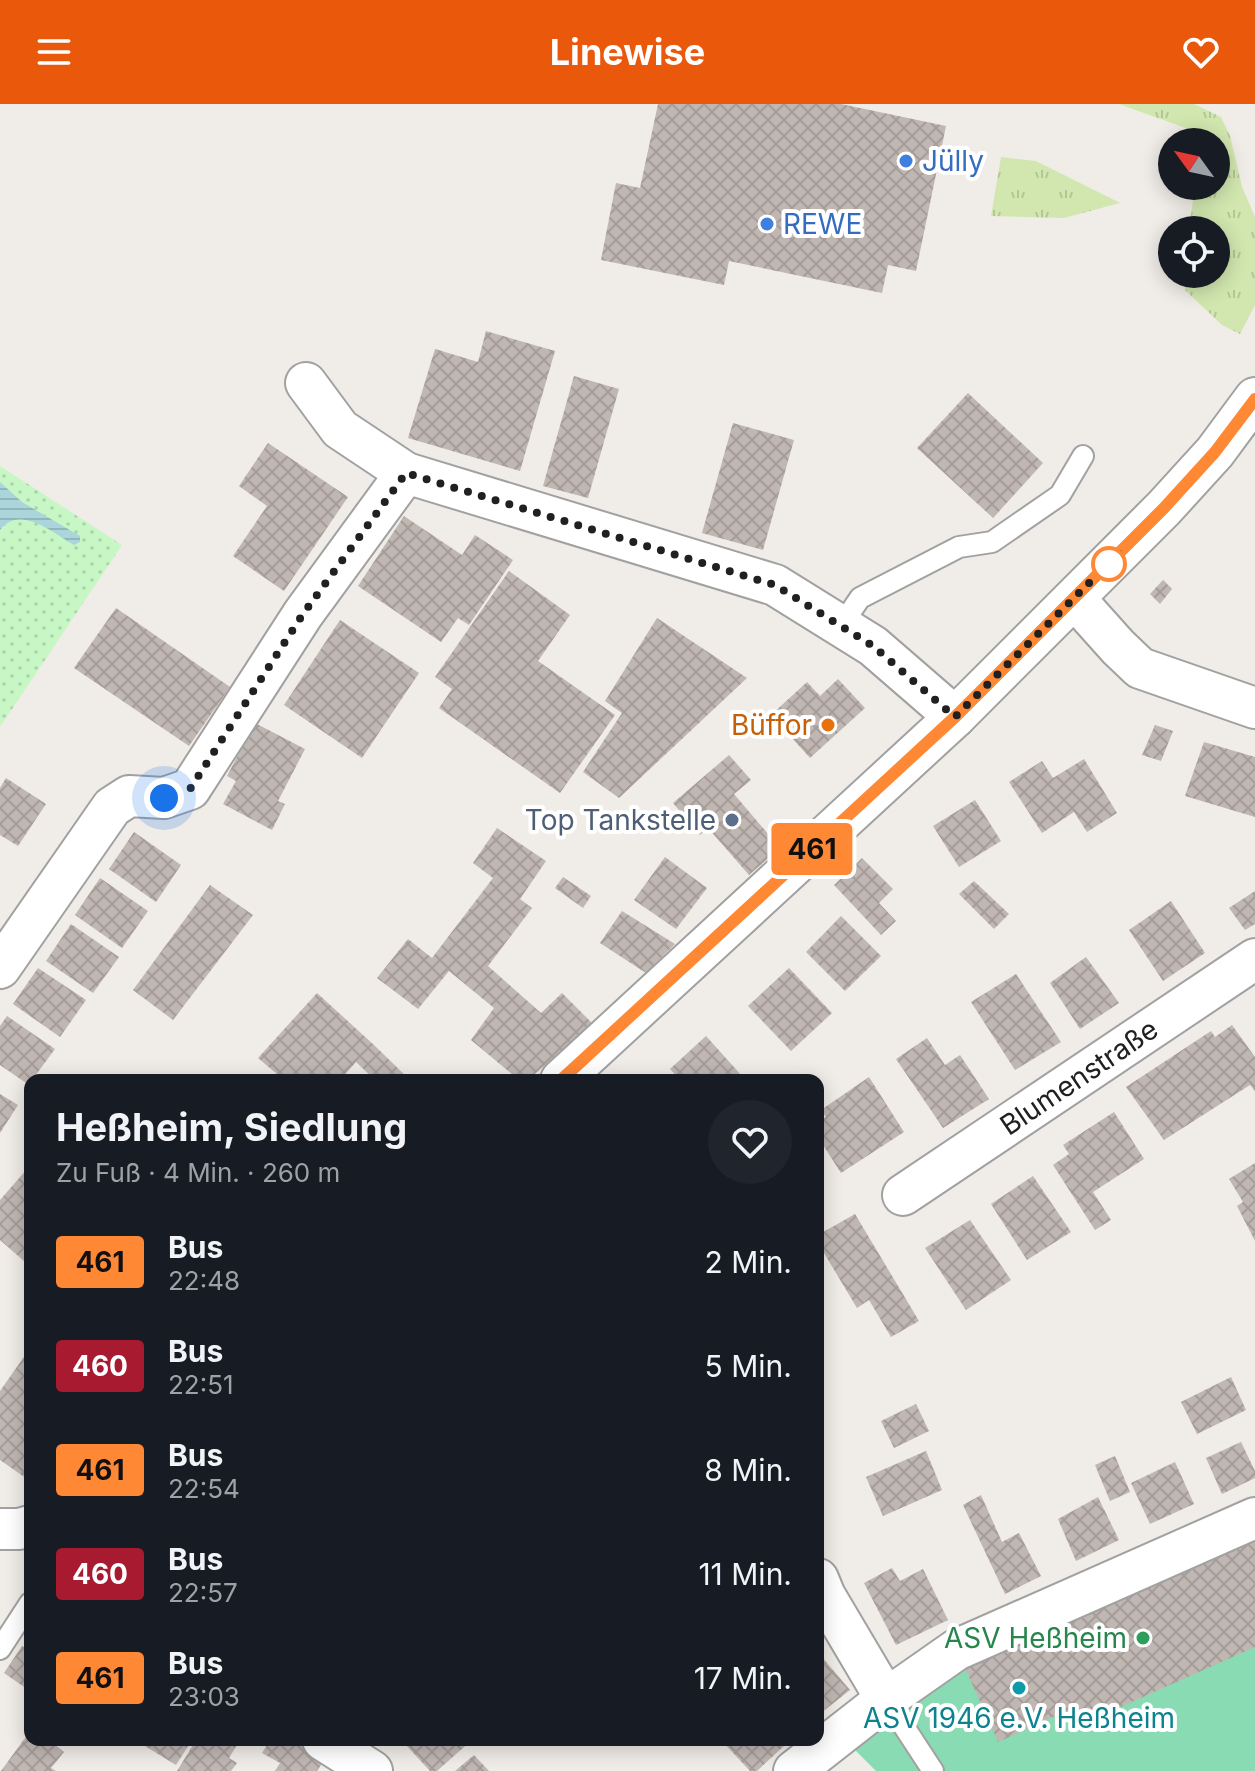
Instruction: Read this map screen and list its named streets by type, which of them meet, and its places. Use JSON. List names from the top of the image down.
{
  "streets": {
    "street": ["Blumenstraße"]
  },
  "places": [
    "Jülly",
    "REWE",
    "Büffor",
    "Top Tankstelle",
    "ASV Heßheim",
    "ASV 1946 e.V. Heßheim"
  ],
  "lines": ["bus line 461"],
  "north": "top left",
  "page": {
    "header": "Linewise",
    "on_map": "461",
    "heading": ["Heßheim, Siedlung", "Zu Fuß · 4 Min. · 260 m"],
    "list": [
      {
        "mark": "461",
        "name": "Bus",
        "note": "22:48",
        "value": "2 Min."
      },
      {
        "mark": "460",
        "name": "Bus",
        "note": "22:51",
        "value": "5 Min."
      },
      {
        "mark": "461",
        "name": "Bus",
        "note": "22:54",
        "value": "8 Min."
      },
      {
        "mark": "460",
        "name": "Bus",
        "note": "22:57",
        "value": "11 Min."
      },
      {
        "mark": "461",
        "name": "Bus",
        "note": "23:03",
        "value": "17 Min."
      }
    ]
  }
}
